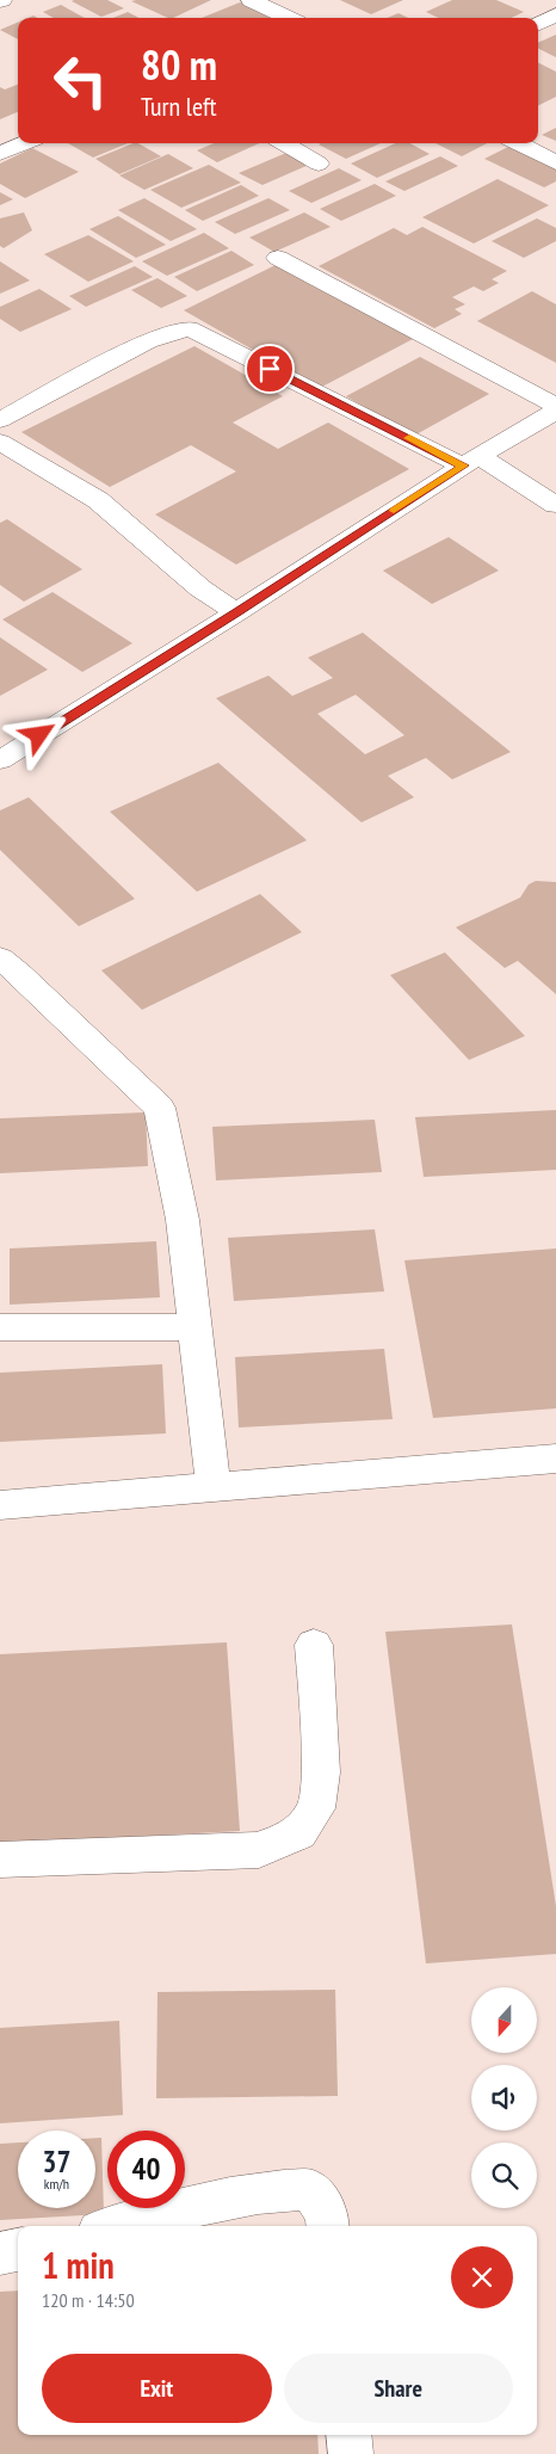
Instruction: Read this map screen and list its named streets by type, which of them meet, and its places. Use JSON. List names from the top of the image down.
{
  "north": "bottom",
  "page": {
    "turn": ["80 m", "Turn left"],
    "speed": "37 km/h",
    "limit": "40",
    "heading": ["1 min", "120 m · 14:50"],
    "buttons": ["Exit", "Share"]
  }
}
